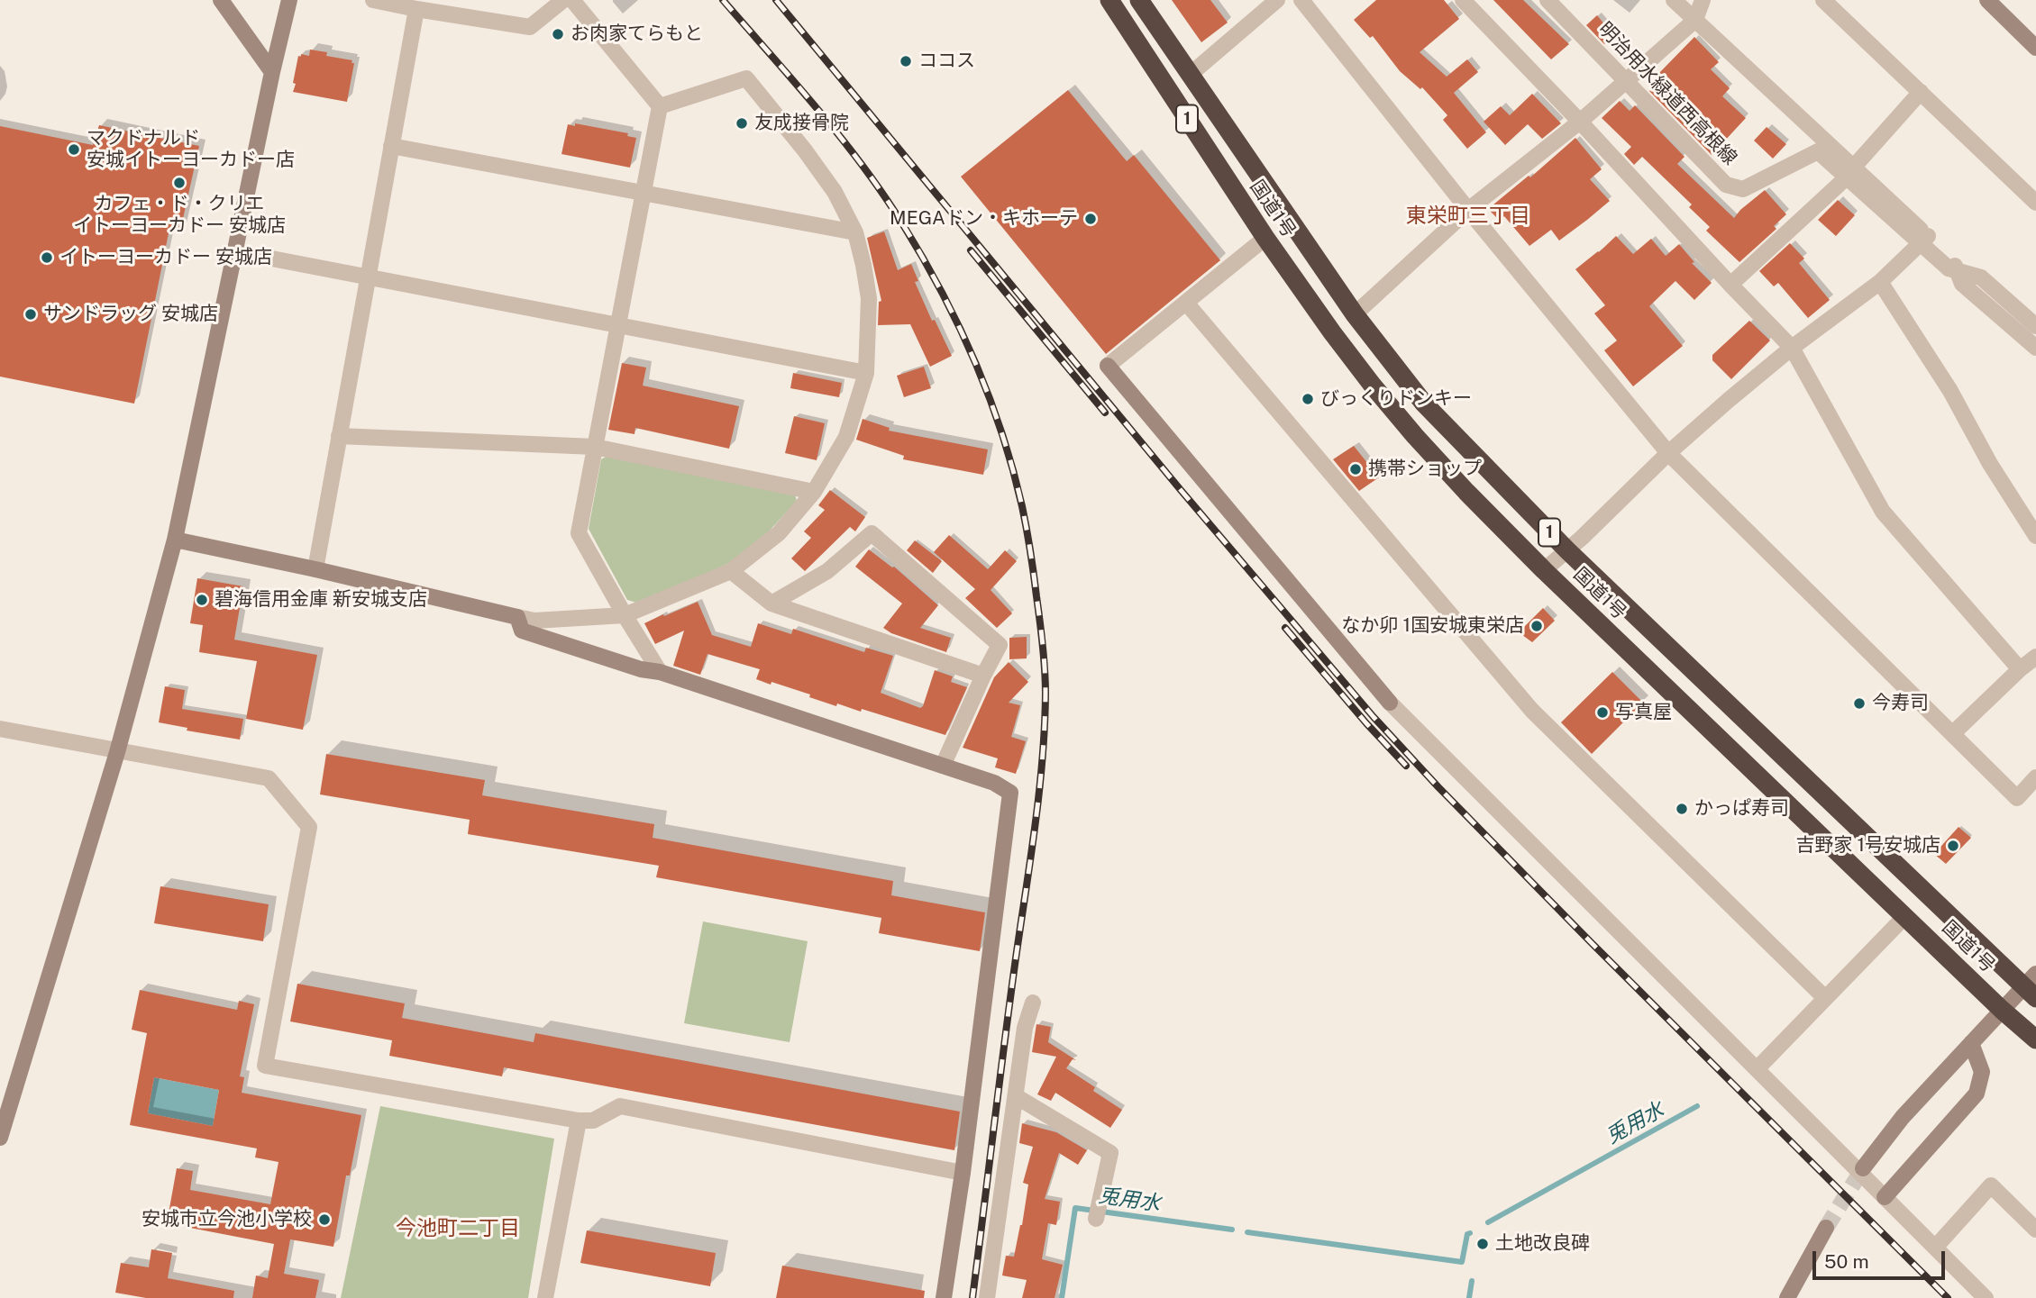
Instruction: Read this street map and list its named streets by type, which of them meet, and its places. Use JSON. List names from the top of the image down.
{
  "streets": {
    "highway": ["1", "国道1号"],
    "street": ["明治用水緑道西高根線"]
  },
  "districts": ["東栄町三丁目", "今池町二丁目"],
  "water": ["兎用水"],
  "places": [
    "お肉家てらもと",
    "ココス",
    "友成接骨院",
    "マクドナルド 安城イトーヨーカドー店",
    "カフェ・ド・クリエ イトーヨーカドー 安城店",
    "MEGAドン・キホーテ",
    "イトーヨーカドー 安城店",
    "サンドラッグ 安城店",
    "びっくりドンキー",
    "携帯ショップ",
    "碧海信用金庫 新安城支店",
    "なか卯 1国安城東栄店",
    "今寿司",
    "写真屋",
    "かっぱ寿司",
    "吉野家 1号安城店",
    "安城市立今池小学校",
    "土地改良碑"
  ],
  "scale_bar": "50 m"
}
